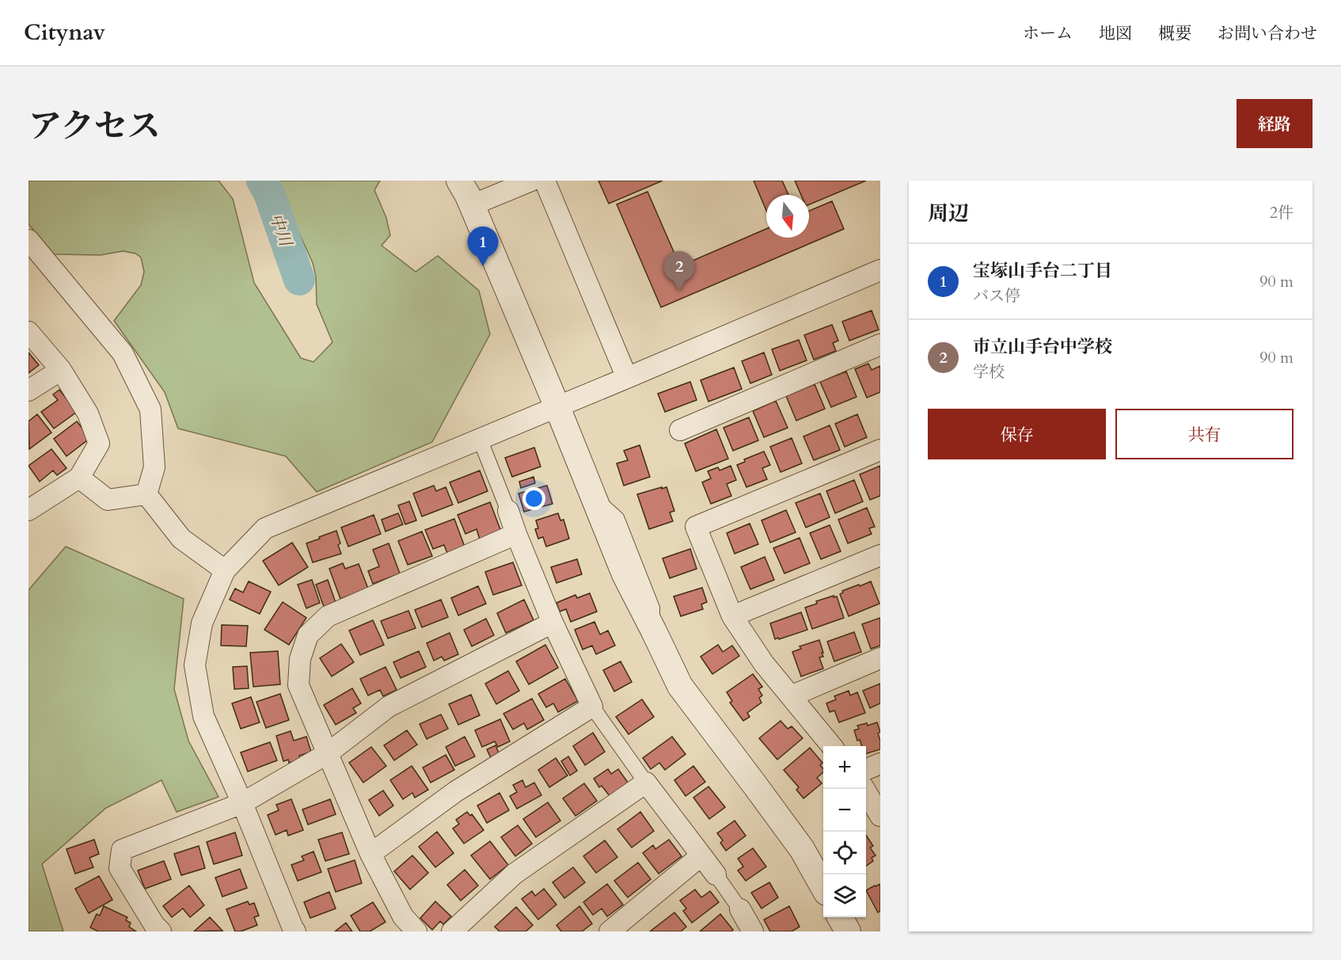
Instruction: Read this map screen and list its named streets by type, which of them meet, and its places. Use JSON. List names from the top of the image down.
{
  "water": ["中川"],
  "north": "bottom",
  "page": {
    "header": "Citynav",
    "nav": [
      "ホーム",
      "地図",
      "概要",
      "お問い合わせ"
    ],
    "title": "アクセス",
    "buttons": [
      "経路",
      ["保存", "共有"]
    ],
    "heading": ["周辺", "2件"],
    "pins": ["1", "2"],
    "list": [
      {
        "mark": "1",
        "name": "宝塚山手台二丁目",
        "note": "バス停",
        "value": "90 m"
      },
      {
        "mark": "2",
        "name": "市立山手台中学校",
        "note": "学校",
        "value": "90 m"
      }
    ],
    "map_buttons": ["+", "−"]
  }
}
